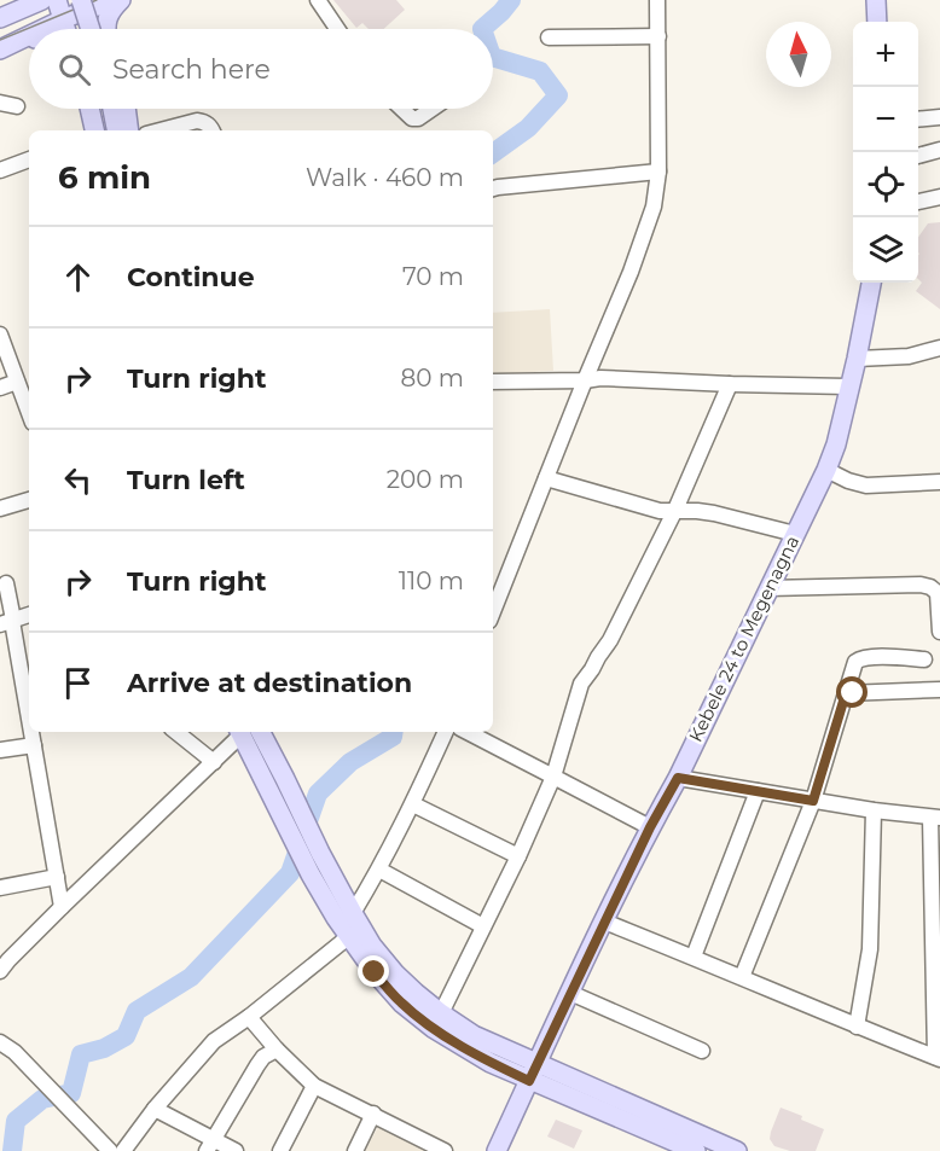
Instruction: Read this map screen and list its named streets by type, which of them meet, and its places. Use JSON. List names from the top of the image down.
{
  "streets": {
    "main road": ["Kebele 24 to Megenagna"]
  },
  "north": "top",
  "page": {
    "map_buttons": ["+", "−"],
    "search": "Search here",
    "heading": ["6 min", "Walk · 460 m"],
    "list": [
      ["Continue", "70 m"],
      ["Turn right", "80 m"],
      ["Turn left", "200 m"],
      ["Turn right", "110 m"],
      "Arrive at destination"
    ]
  }
}
